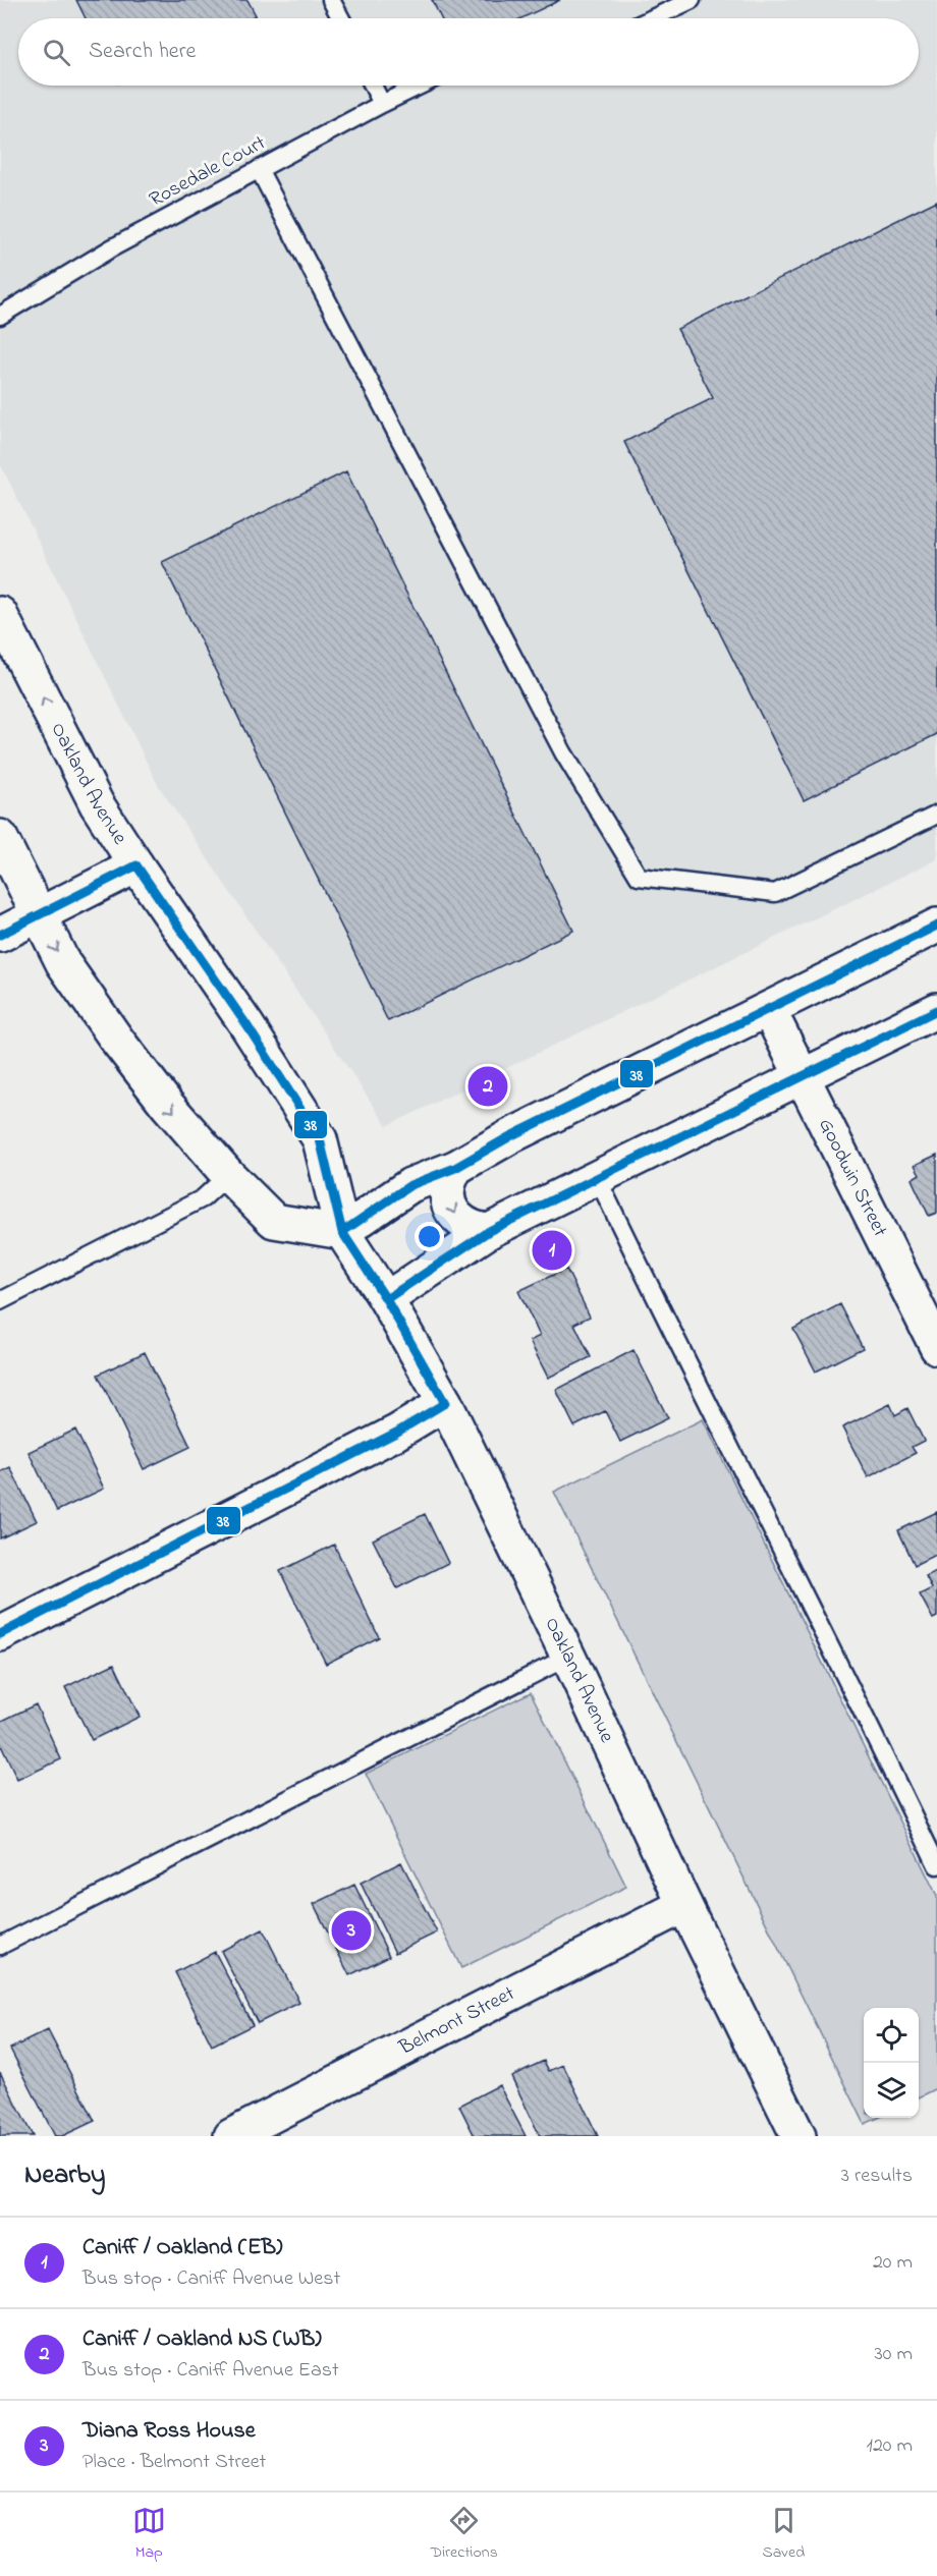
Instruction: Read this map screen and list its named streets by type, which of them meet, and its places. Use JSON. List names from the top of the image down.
{
  "streets": {
    "street": ["Oakland Avenue", "Goodwin Street", "Belmont Street"],
    "lane": ["Rosedale Court"]
  },
  "crossings": [
    ["Oakland Avenue", "Belmont Street"]
  ],
  "lines": ["transit line 38"],
  "page": {
    "search": "Search here",
    "pins": ["2", "1", "3"],
    "heading": ["Nearby", "3 results"],
    "list": [
      {
        "mark": "1",
        "name": "Caniff / Oakland (EB)",
        "note": "Bus stop · Caniff Avenue West",
        "value": "20 m"
      },
      {
        "mark": "2",
        "name": "Caniff / Oakland NS (WB)",
        "note": "Bus stop · Caniff Avenue East",
        "value": "30 m"
      },
      {
        "mark": "3",
        "name": "Diana Ross House",
        "note": "Place · Belmont Street",
        "value": "120 m"
      }
    ],
    "nav": ["Map", "Directions", "Saved"]
  }
}
